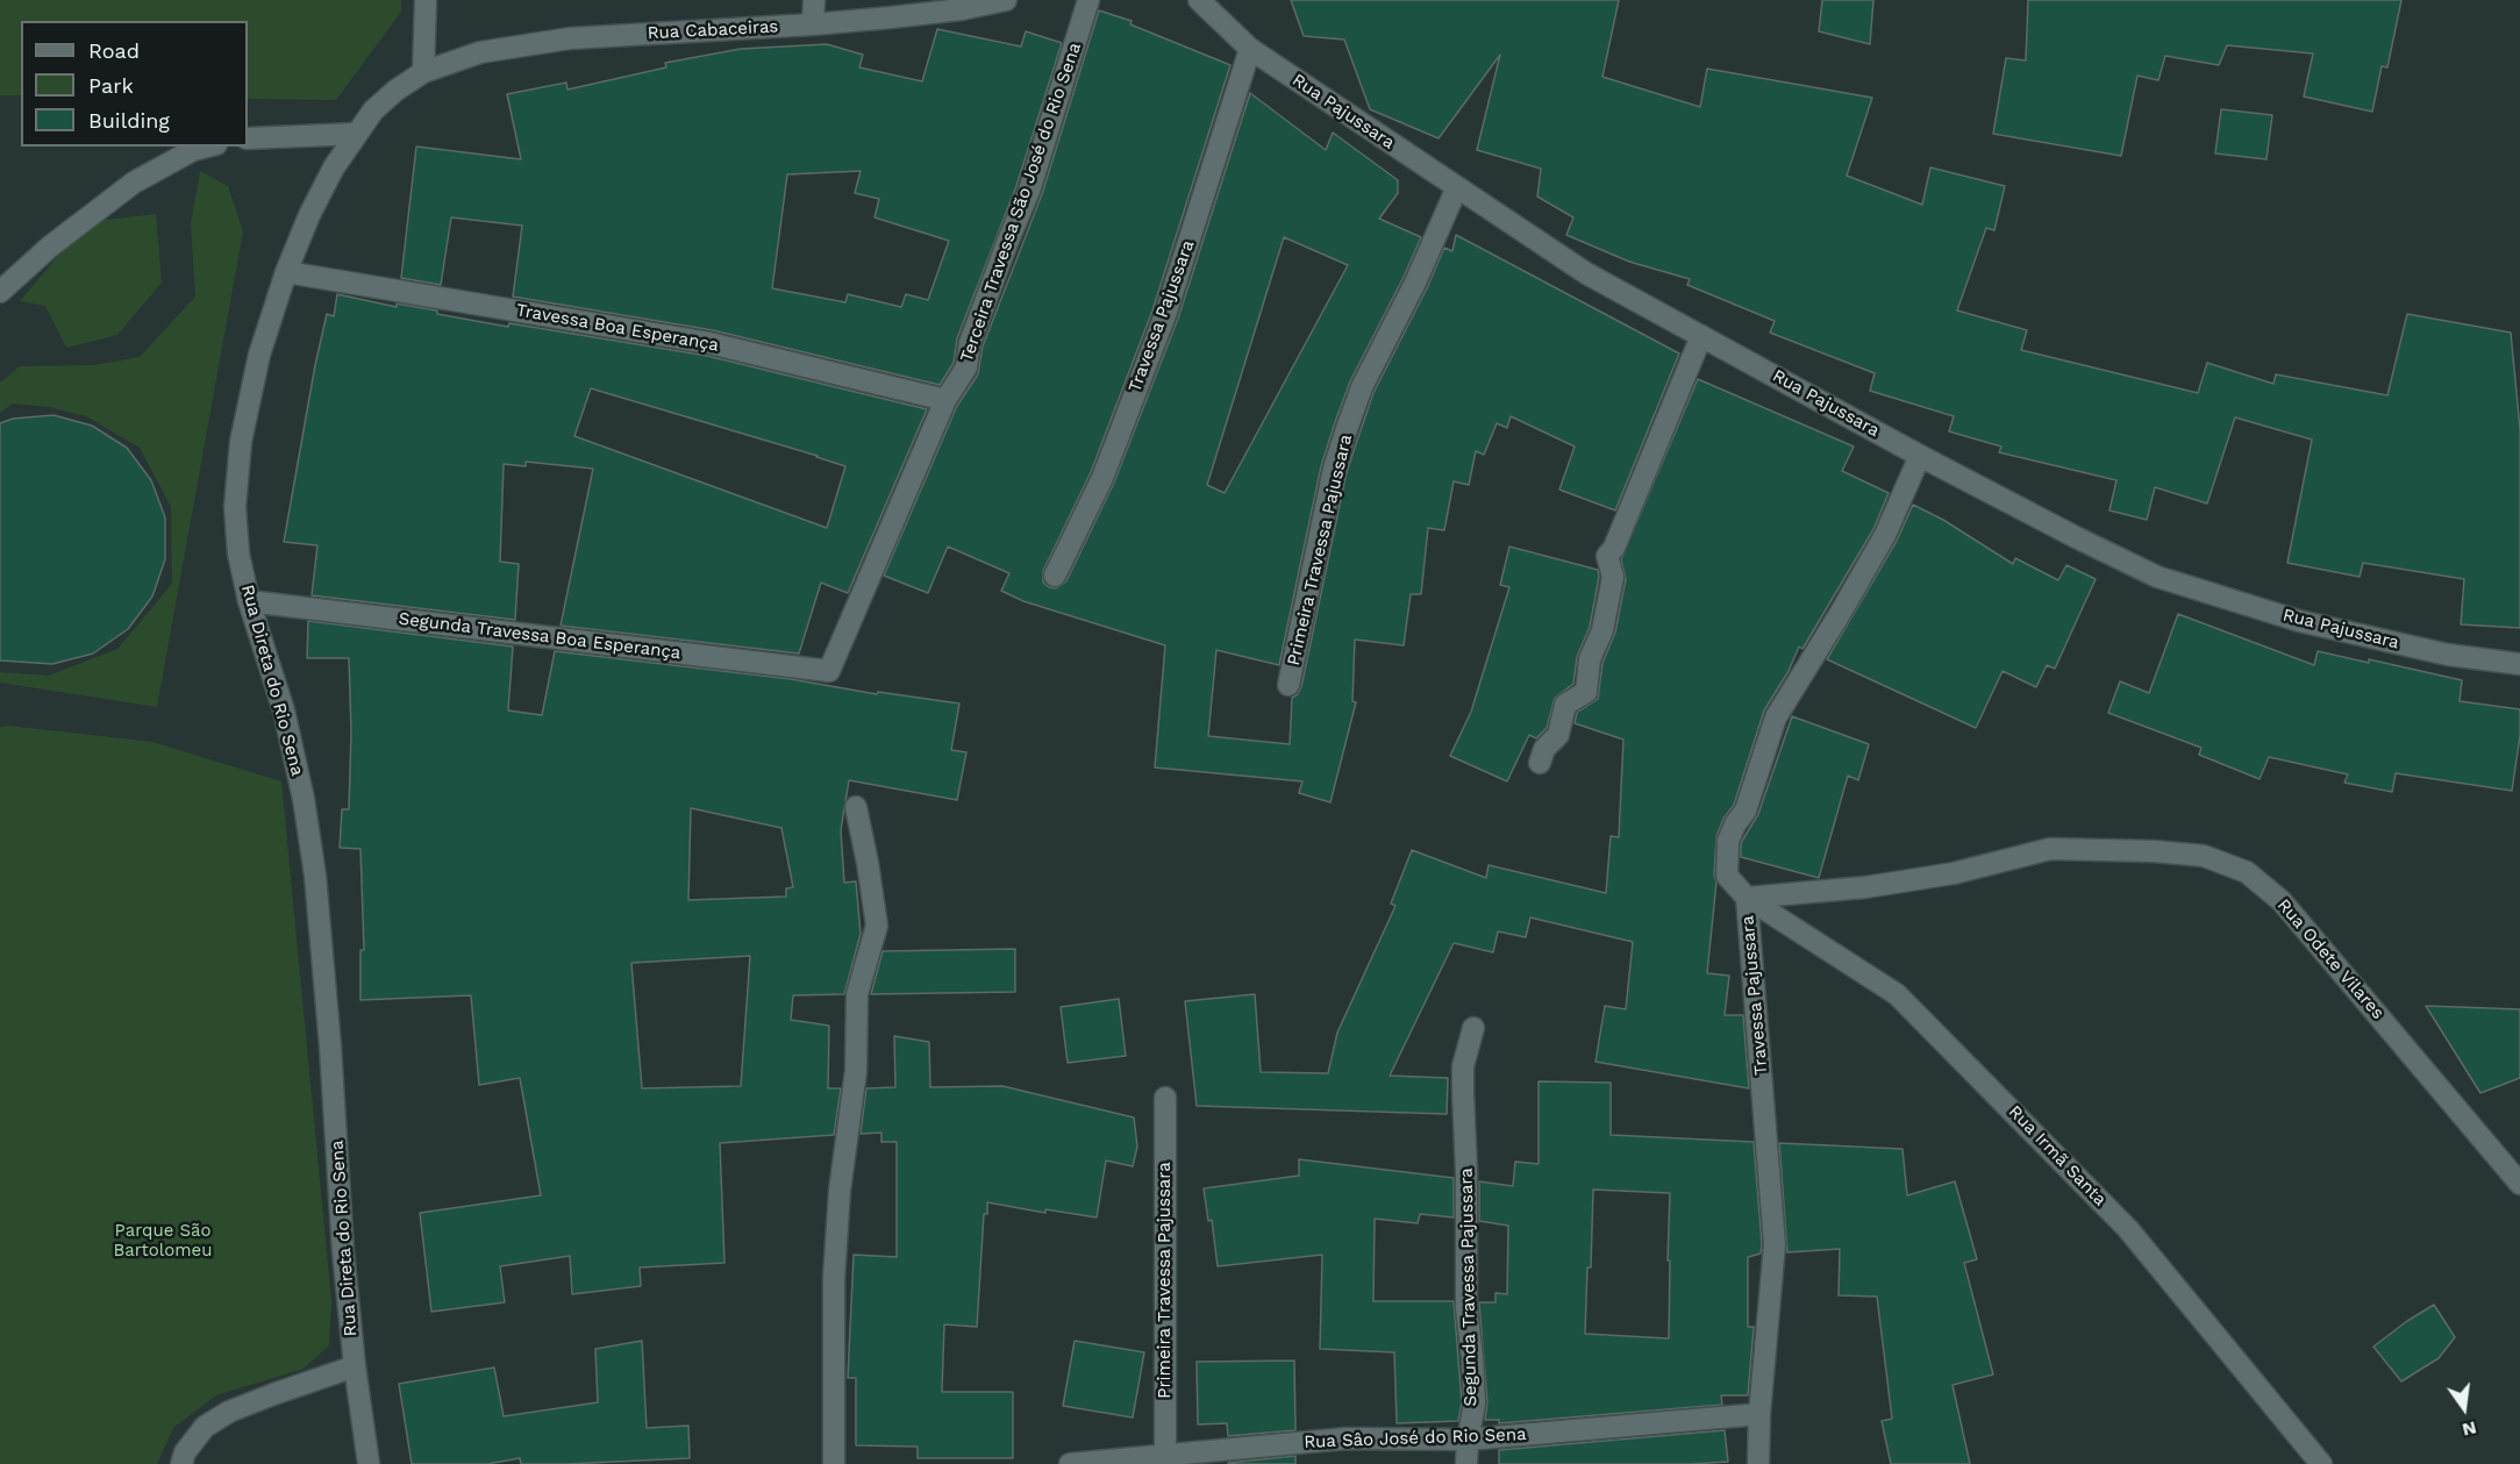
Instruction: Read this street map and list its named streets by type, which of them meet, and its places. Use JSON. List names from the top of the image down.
{
  "streets": {
    "street": [
      "Rua Cabaceiras",
      "Rua Pajussara",
      "Terceira Travessa São José do Rio Sena",
      "Travessa Pajussara",
      "Travessa Boa Esperança",
      "Primeira Travessa Pajussara",
      "Segunda Travessa Boa Esperança",
      "Rua Direta do Rio Sena",
      "Rua Odete Vilares",
      "Rua Irmã Santa",
      "Segunda Travessa Pajussara",
      "Rua Sâo José do Rio Sena"
    ]
  },
  "crossings": [
    ["Rua Cabaceiras", "Rua Direta do Rio Sena"],
    ["Rua Pajussara", "Travessa Pajussara"],
    ["Rua Pajussara", "Primeira Travessa Pajussara"],
    ["Terceira Travessa São José do Rio Sena", "Travessa Boa Esperança"],
    ["Terceira Travessa São José do Rio Sena", "Segunda Travessa Boa Esperança"],
    ["Travessa Pajussara", "Rua Odete Vilares"],
    ["Travessa Pajussara", "Rua Irmã Santa"],
    ["Travessa Pajussara", "Rua Sâo José do Rio Sena"],
    ["Travessa Boa Esperança", "Rua Direta do Rio Sena"],
    ["Primeira Travessa Pajussara", "Rua Sâo José do Rio Sena"],
    ["Segunda Travessa Boa Esperança", "Rua Direta do Rio Sena"],
    ["Rua Odete Vilares", "Rua Irmã Santa"],
    ["Segunda Travessa Pajussara", "Rua Sâo José do Rio Sena"]
  ],
  "parks": ["Parque São Bartolomeu"],
  "legend": ["Road", "Park", "Building"],
  "north": "bottom"
}
